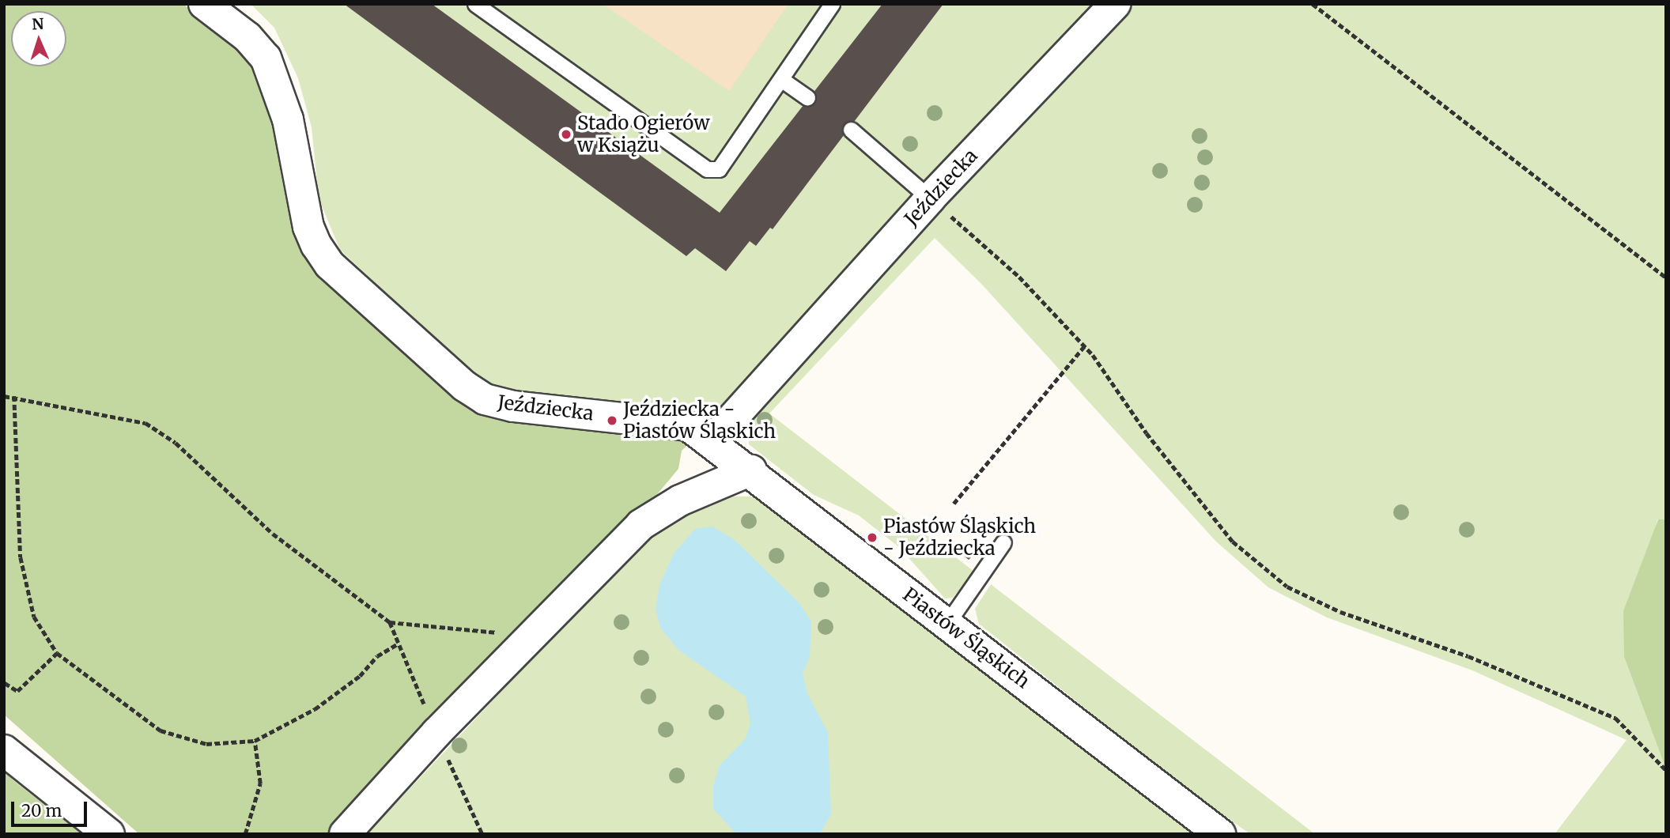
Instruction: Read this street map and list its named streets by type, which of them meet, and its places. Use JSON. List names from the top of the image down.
{
  "streets": {
    "street": ["Jeździecka", "Piastów Śląskich"]
  },
  "crossings": [
    ["Jeździecka", "Piastów Śląskich"]
  ],
  "places": ["Stado Ogierów w Książu", "Jeździecka - Piastów Śląskich", "Piastów Śląskich - Jeździecka"],
  "scale_bar": "20 m",
  "north": "top"
}
